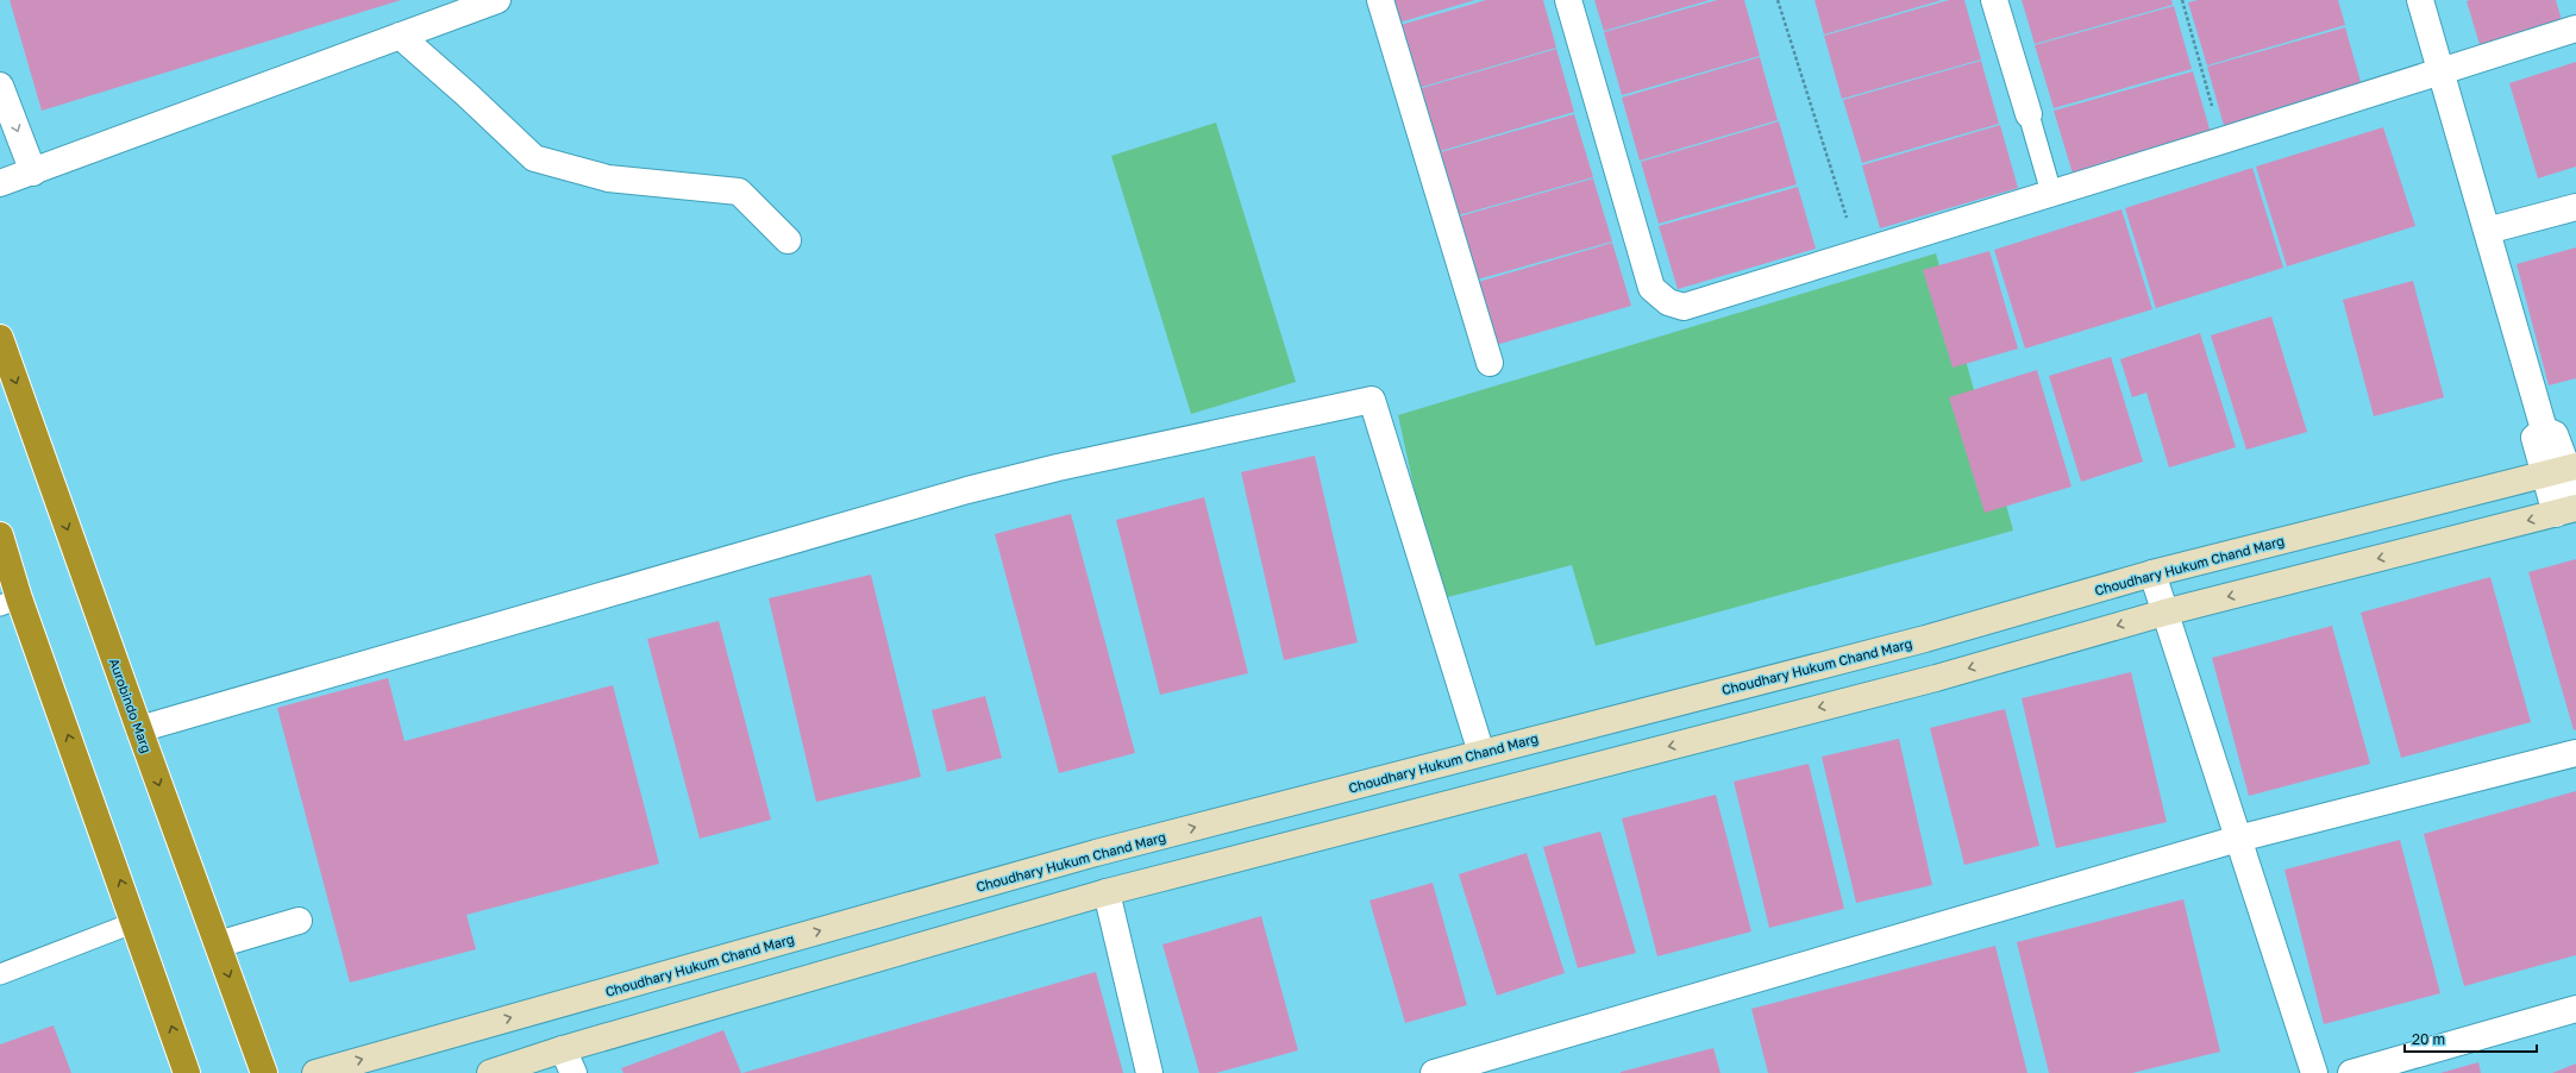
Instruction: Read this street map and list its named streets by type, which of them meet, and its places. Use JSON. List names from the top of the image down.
{
  "streets": {
    "highway": ["Aurobindo Marg"],
    "street": ["Choudhary Hukum Chand Marg"]
  },
  "scale_bar": "20 m"
}
